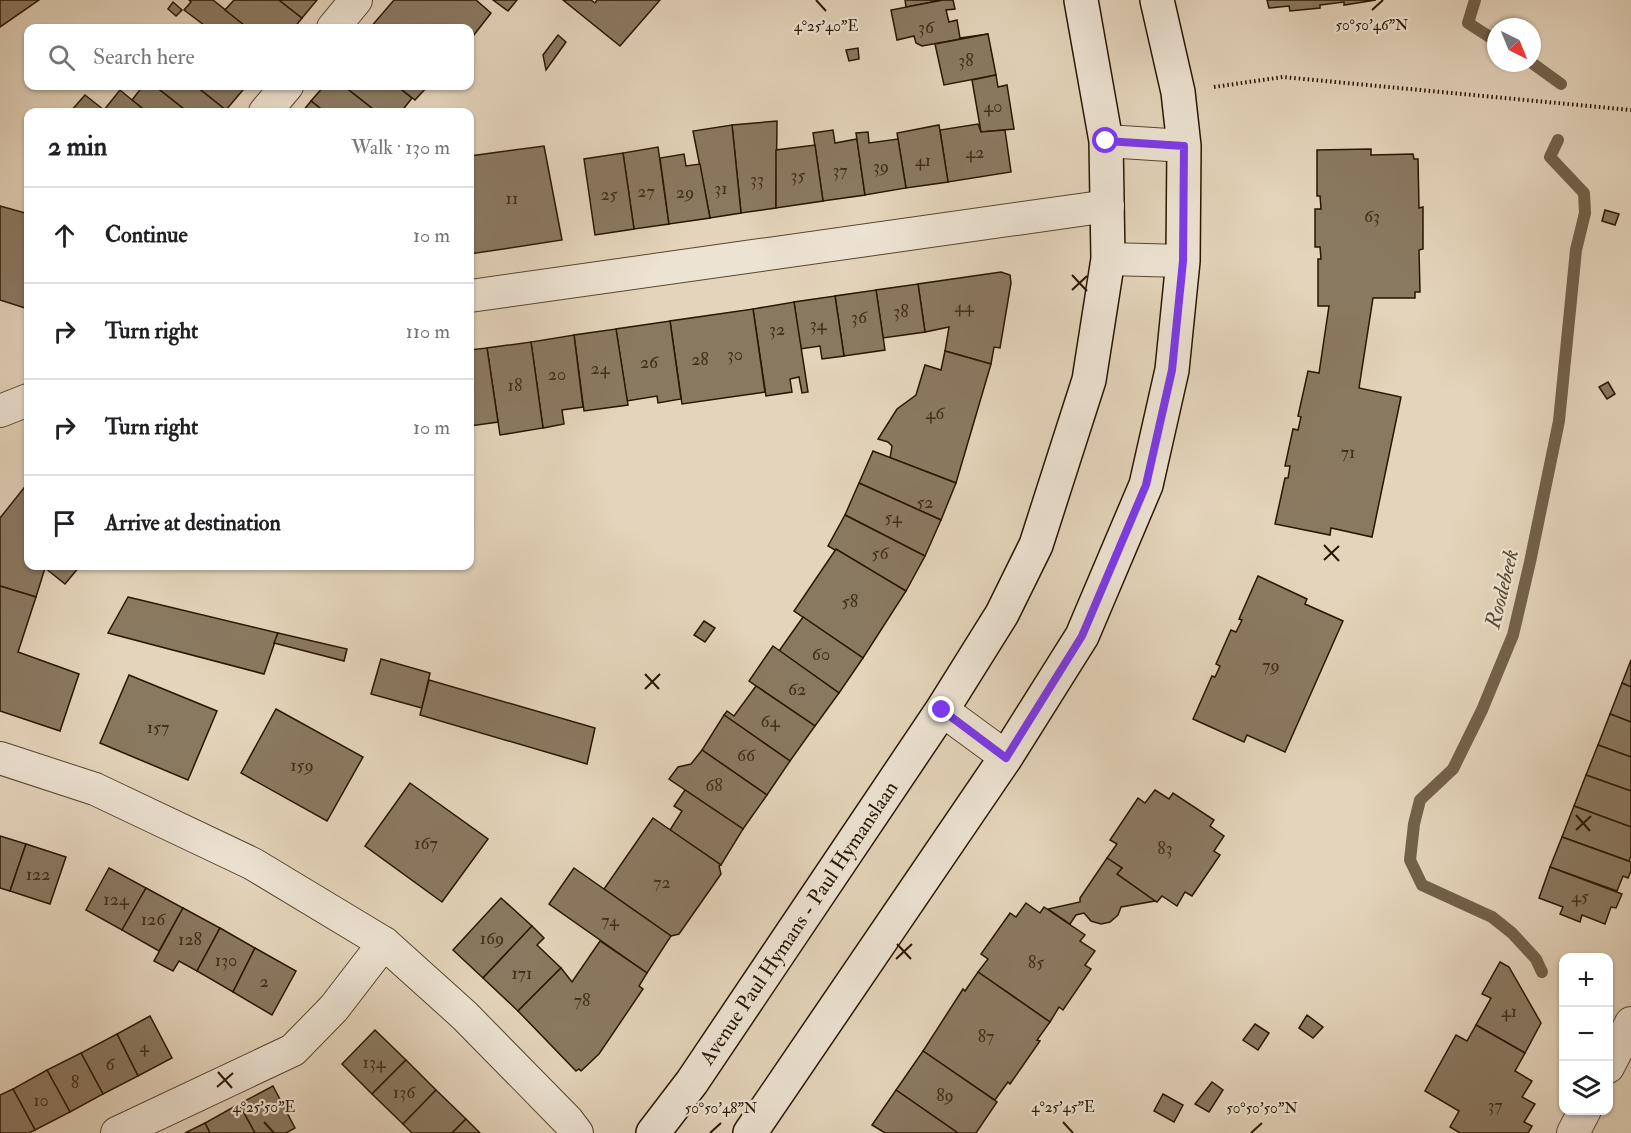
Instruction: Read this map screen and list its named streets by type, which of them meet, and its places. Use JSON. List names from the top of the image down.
{
  "streets": {
    "main road": ["Avenue Paul Hymans - Paul Hymanslaan"]
  },
  "water": ["Roodebeek"],
  "house_numbers": [
    "36",
    "38",
    "40",
    "42",
    "41",
    "39",
    "37",
    "35",
    "33",
    "31",
    "27",
    "29",
    "25",
    "11",
    "63",
    "44",
    "38",
    "36",
    "34",
    "32",
    "30",
    "28",
    "26",
    "24",
    "20",
    "18",
    "46",
    "71",
    "52",
    "54",
    "56",
    "58",
    "60",
    "79",
    "62",
    "64",
    "157",
    "66",
    "159",
    "68",
    "167",
    "83",
    "122",
    "72",
    "45",
    "124",
    "126",
    "74",
    "169",
    "128",
    "130",
    "85",
    "171",
    "2",
    "78",
    "41",
    "87",
    "4",
    "134",
    "6",
    "8",
    "136",
    "89",
    "10",
    "37"
  ],
  "north": "bottom right",
  "page": {
    "search": "Search here",
    "heading": ["2 min", "Walk · 130 m"],
    "list": [
      ["Continue", "10 m"],
      ["Turn right", "110 m"],
      ["Turn right", "10 m"],
      "Arrive at destination"
    ],
    "map_buttons": ["+", "−"]
  },
  "coordinates": [
    "50°50'46\"N",
    "4°25'40\"E",
    "4°25'50\"E",
    "4°25'45\"E",
    "50°50'48\"N",
    "50°50'50\"N"
  ]
}
